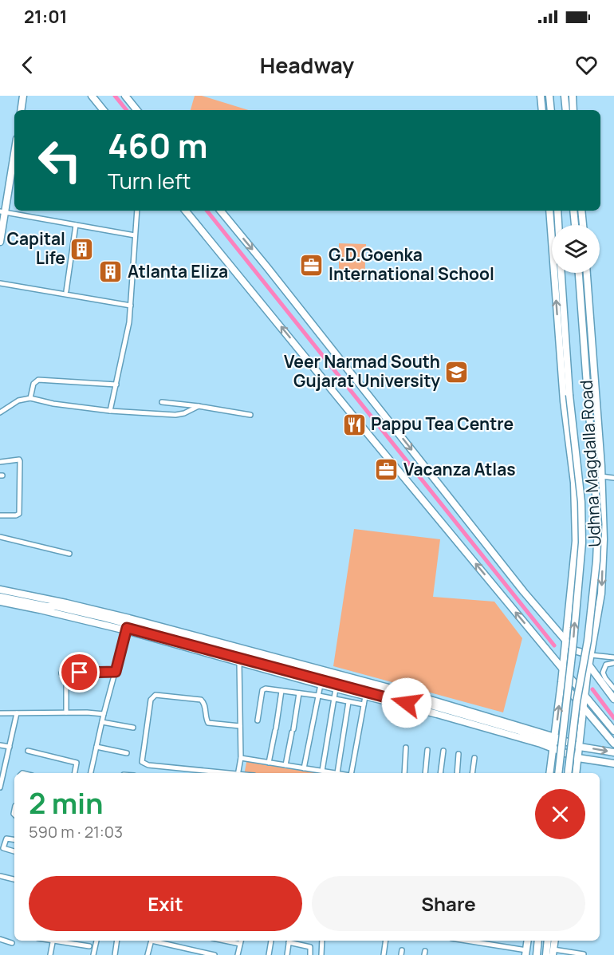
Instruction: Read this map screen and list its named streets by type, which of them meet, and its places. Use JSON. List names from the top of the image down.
{
  "streets": {
    "main road": ["Udhna Magdalla Road"]
  },
  "places": {
    "building": ["Capital Life", "Atlanta Eliza"],
    "office": ["G.D.Goenka International School", "Vacanza Atlas"],
    "school or university": ["Veer Narmad South Gujarat University"],
    "restaurant": ["Pappu Tea Centre"]
  },
  "page": {
    "status": "21:01",
    "header": "Headway",
    "turn": ["460 m", "Turn left"],
    "heading": ["2 min", "590 m · 21:03"],
    "buttons": ["Exit", "Share"]
  }
}
